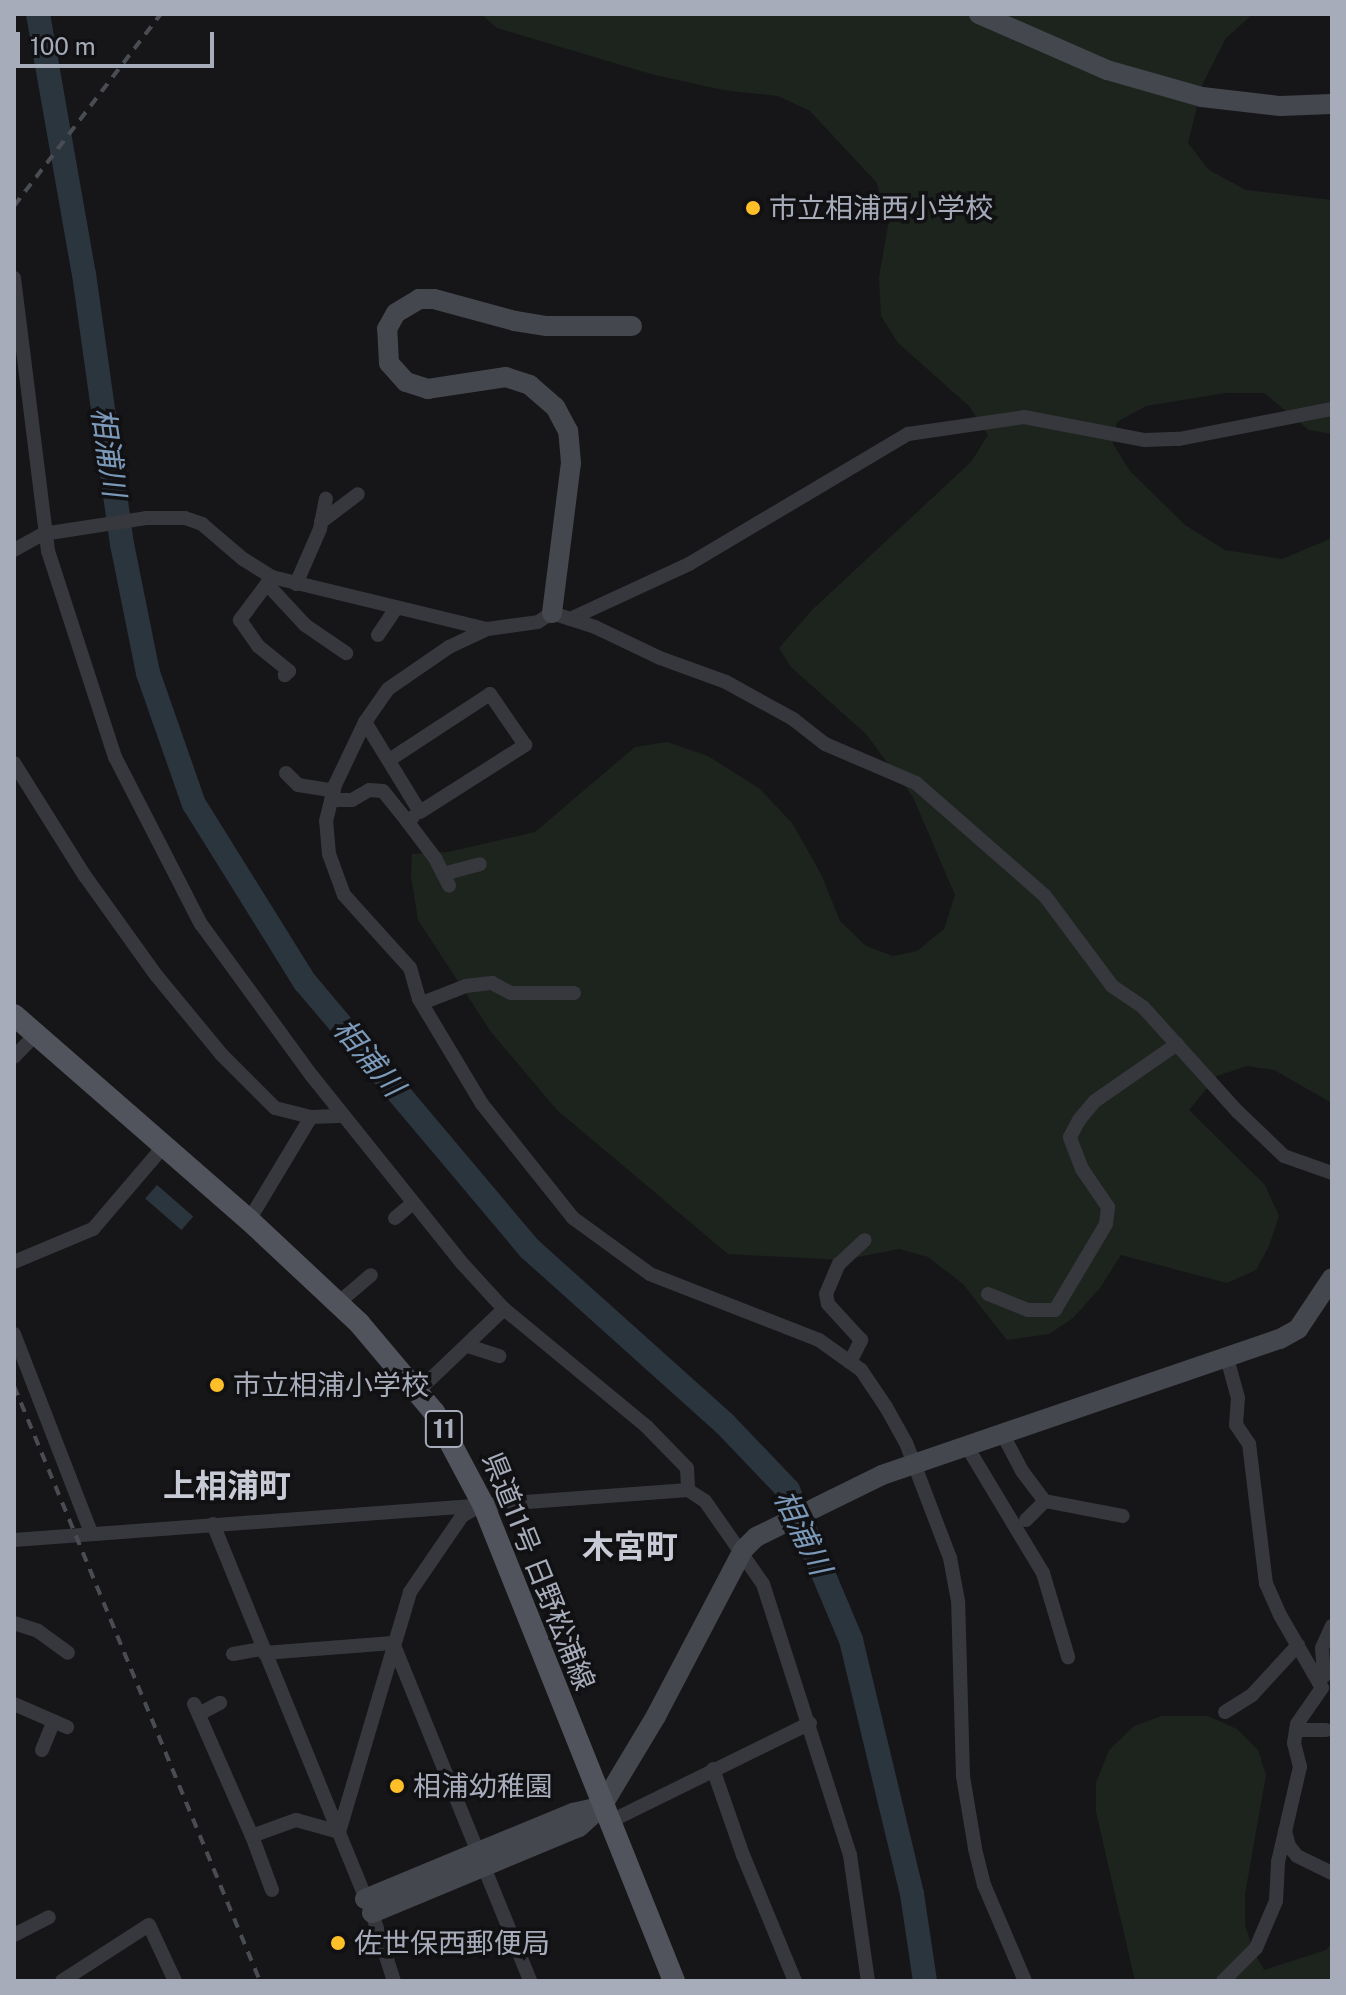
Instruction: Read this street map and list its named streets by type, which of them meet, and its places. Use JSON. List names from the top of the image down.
{
  "streets": {
    "main road": ["11", "県道11号 日野松浦線"]
  },
  "districts": ["上相浦町", "木宮町"],
  "water": ["相浦川"],
  "places": [
    "市立相浦西小学校",
    "市立相浦小学校",
    "相浦幼稚園",
    "佐世保西郵便局"
  ],
  "scale_bar": "100 m"
}
